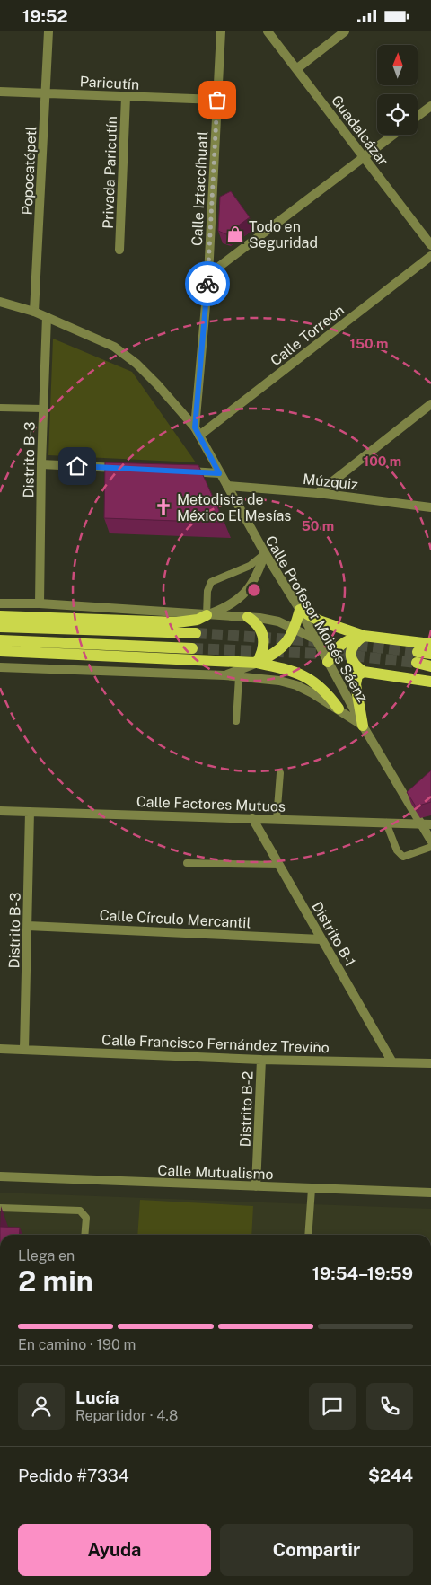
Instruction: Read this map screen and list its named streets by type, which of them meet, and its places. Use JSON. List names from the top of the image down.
{
  "streets": {
    "street": [
      "Paricutín",
      "Guadalcázar",
      "Popocatépetl",
      "Privada Paricutín",
      "Calle Iztaccíhuatl",
      "Calle Torreón",
      "Distrito B-3",
      "Múzquiz",
      "Calle Profesor Moisés Sáenz",
      "Calle Factores Mutuos",
      "Calle Círculo Mercantil",
      "Distrito B-1",
      "Calle Francisco Fernández Treviño",
      "Distrito B-2",
      "Calle Mutualismo"
    ]
  },
  "crossings": [
    ["Paricutín", "Popocatépetl"],
    ["Paricutín", "Privada Paricutín"],
    ["Paricutín", "Calle Iztaccíhuatl"],
    ["Popocatépetl", "Calle Profesor Moisés Sáenz"],
    ["Calle Iztaccíhuatl", "Calle Torreón"],
    ["Calle Iztaccíhuatl", "Calle Profesor Moisés Sáenz"],
    ["Calle Torreón", "Calle Profesor Moisés Sáenz"],
    ["Distrito B-3", "Calle Profesor Moisés Sáenz"],
    ["Distrito B-3", "Calle Factores Mutuos"],
    ["Distrito B-3", "Calle Círculo Mercantil"],
    ["Distrito B-3", "Calle Francisco Fernández Treviño"],
    ["Múzquiz", "Calle Profesor Moisés Sáenz"],
    ["Calle Profesor Moisés Sáenz", "Calle Factores Mutuos"],
    ["Calle Factores Mutuos", "Distrito B-1"],
    ["Calle Círculo Mercantil", "Distrito B-1"],
    ["Distrito B-1", "Calle Francisco Fernández Treviño"],
    ["Calle Francisco Fernández Treviño", "Distrito B-2"],
    ["Distrito B-2", "Calle Mutualismo"]
  ],
  "places": {
    "shop": ["Todo en Seguridad"],
    "church": ["Metodista de México El Mesías"]
  },
  "north": "top",
  "page": {
    "status": "19:52",
    "heading": ["2 min", "Llega en", "19:54–19:59"],
    "panel": [
      "Lucía",
      "Repartidor · 4.8",
      "Pedido #7334",
      "$244"
    ],
    "bar": "En camino · 190 m",
    "buttons": ["Ayuda", "Compartir"]
  },
  "rings": ["150 m", "100 m", "50 m"]
}
